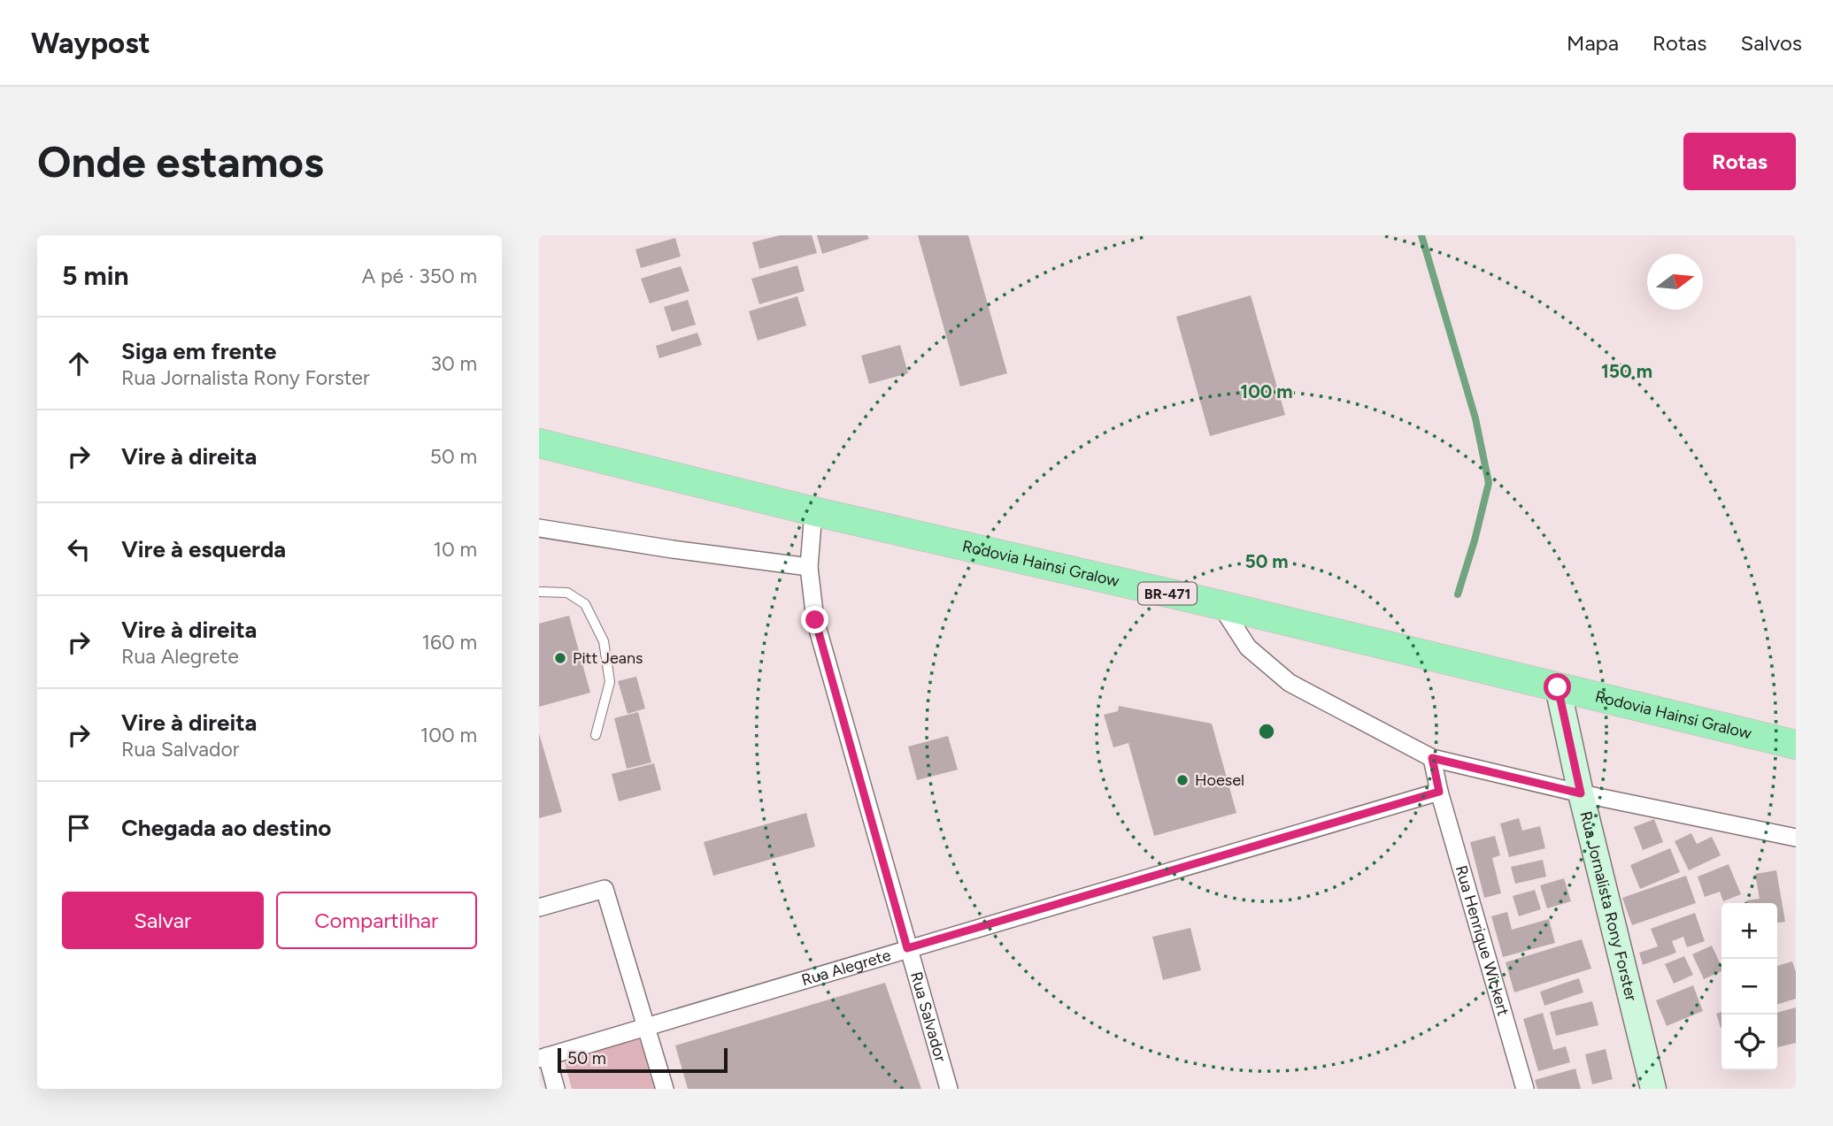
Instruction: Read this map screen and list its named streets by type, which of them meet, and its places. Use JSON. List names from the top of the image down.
{
  "streets": {
    "main road": ["Rodovia Hainsi Gralow", "BR-471"],
    "street": [
      "Rua Jornalista Rony Forster",
      "Rua Henrique Wickert",
      "Rua Alegrete",
      "Rua Salvador"
    ]
  },
  "crossings": [
    ["Rodovia Hainsi Gralow", "Rua Jornalista Rony Forster"],
    ["Rodovia Hainsi Gralow", "Rua Salvador"],
    ["Rua Henrique Wickert", "Rua Alegrete"],
    ["Rua Alegrete", "Rua Salvador"]
  ],
  "places": ["Pitt Jeans", "Hoesel"],
  "scale_bar": "50 m",
  "north": "right",
  "page": {
    "header": "Waypost",
    "nav": ["Mapa", "Rotas", "Salvos"],
    "buttons": [
      "Rotas",
      ["Salvar", "Compartilhar"]
    ],
    "title": "Onde estamos",
    "heading": ["5 min", "A pé · 350 m"],
    "list": [
      ["Siga em frente", "Rua Jornalista Rony Forster", "30 m"],
      ["Vire à direita", "50 m"],
      ["Vire à esquerda", "10 m"],
      ["Vire à direita", "Rua Alegrete", "160 m"],
      ["Vire à direita", "Rua Salvador", "100 m"],
      "Chegada ao destino"
    ],
    "map_buttons": ["+", "−"],
    "scale": "50 m"
  },
  "rings": ["150 m", "100 m", "50 m"]
}
